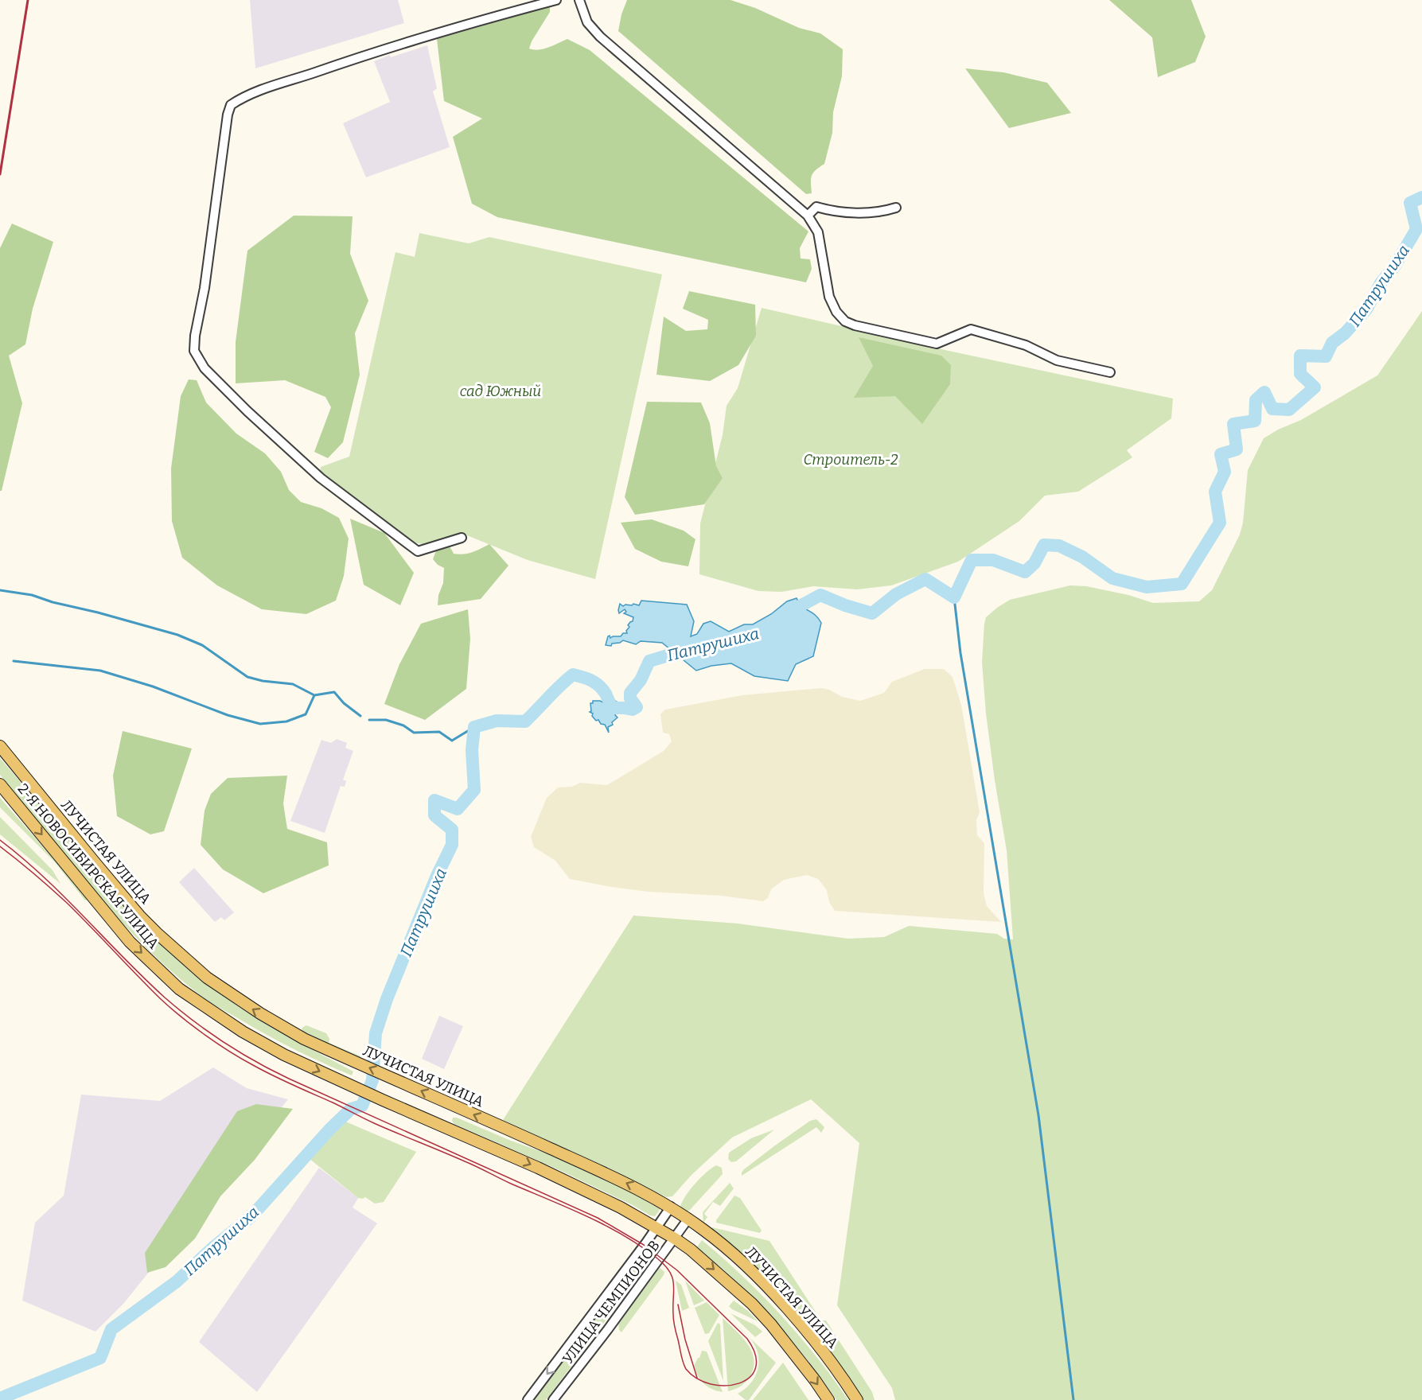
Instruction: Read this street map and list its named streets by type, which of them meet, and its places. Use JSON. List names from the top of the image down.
{
  "streets": {
    "main road": ["ЛУЧИСТАЯ УЛИЦА", "2-Я НОВОСИБИРСКАЯ УЛИЦА"],
    "street": ["УЛИЦА ЧЕМПИОНОВ"]
  },
  "crossings": [
    ["ЛУЧИСТАЯ УЛИЦА", "УЛИЦА ЧЕМПИОНОВ"],
    ["2-Я НОВОСИБИРСКАЯ УЛИЦА", "УЛИЦА ЧЕМПИОНОВ"]
  ],
  "one_way": ["ЛУЧИСТАЯ УЛИЦА", "2-Я НОВОСИБИРСКАЯ УЛИЦА"],
  "water": ["Патрушиха"],
  "parks": ["сад Южный", "Строитель-2"]
}
